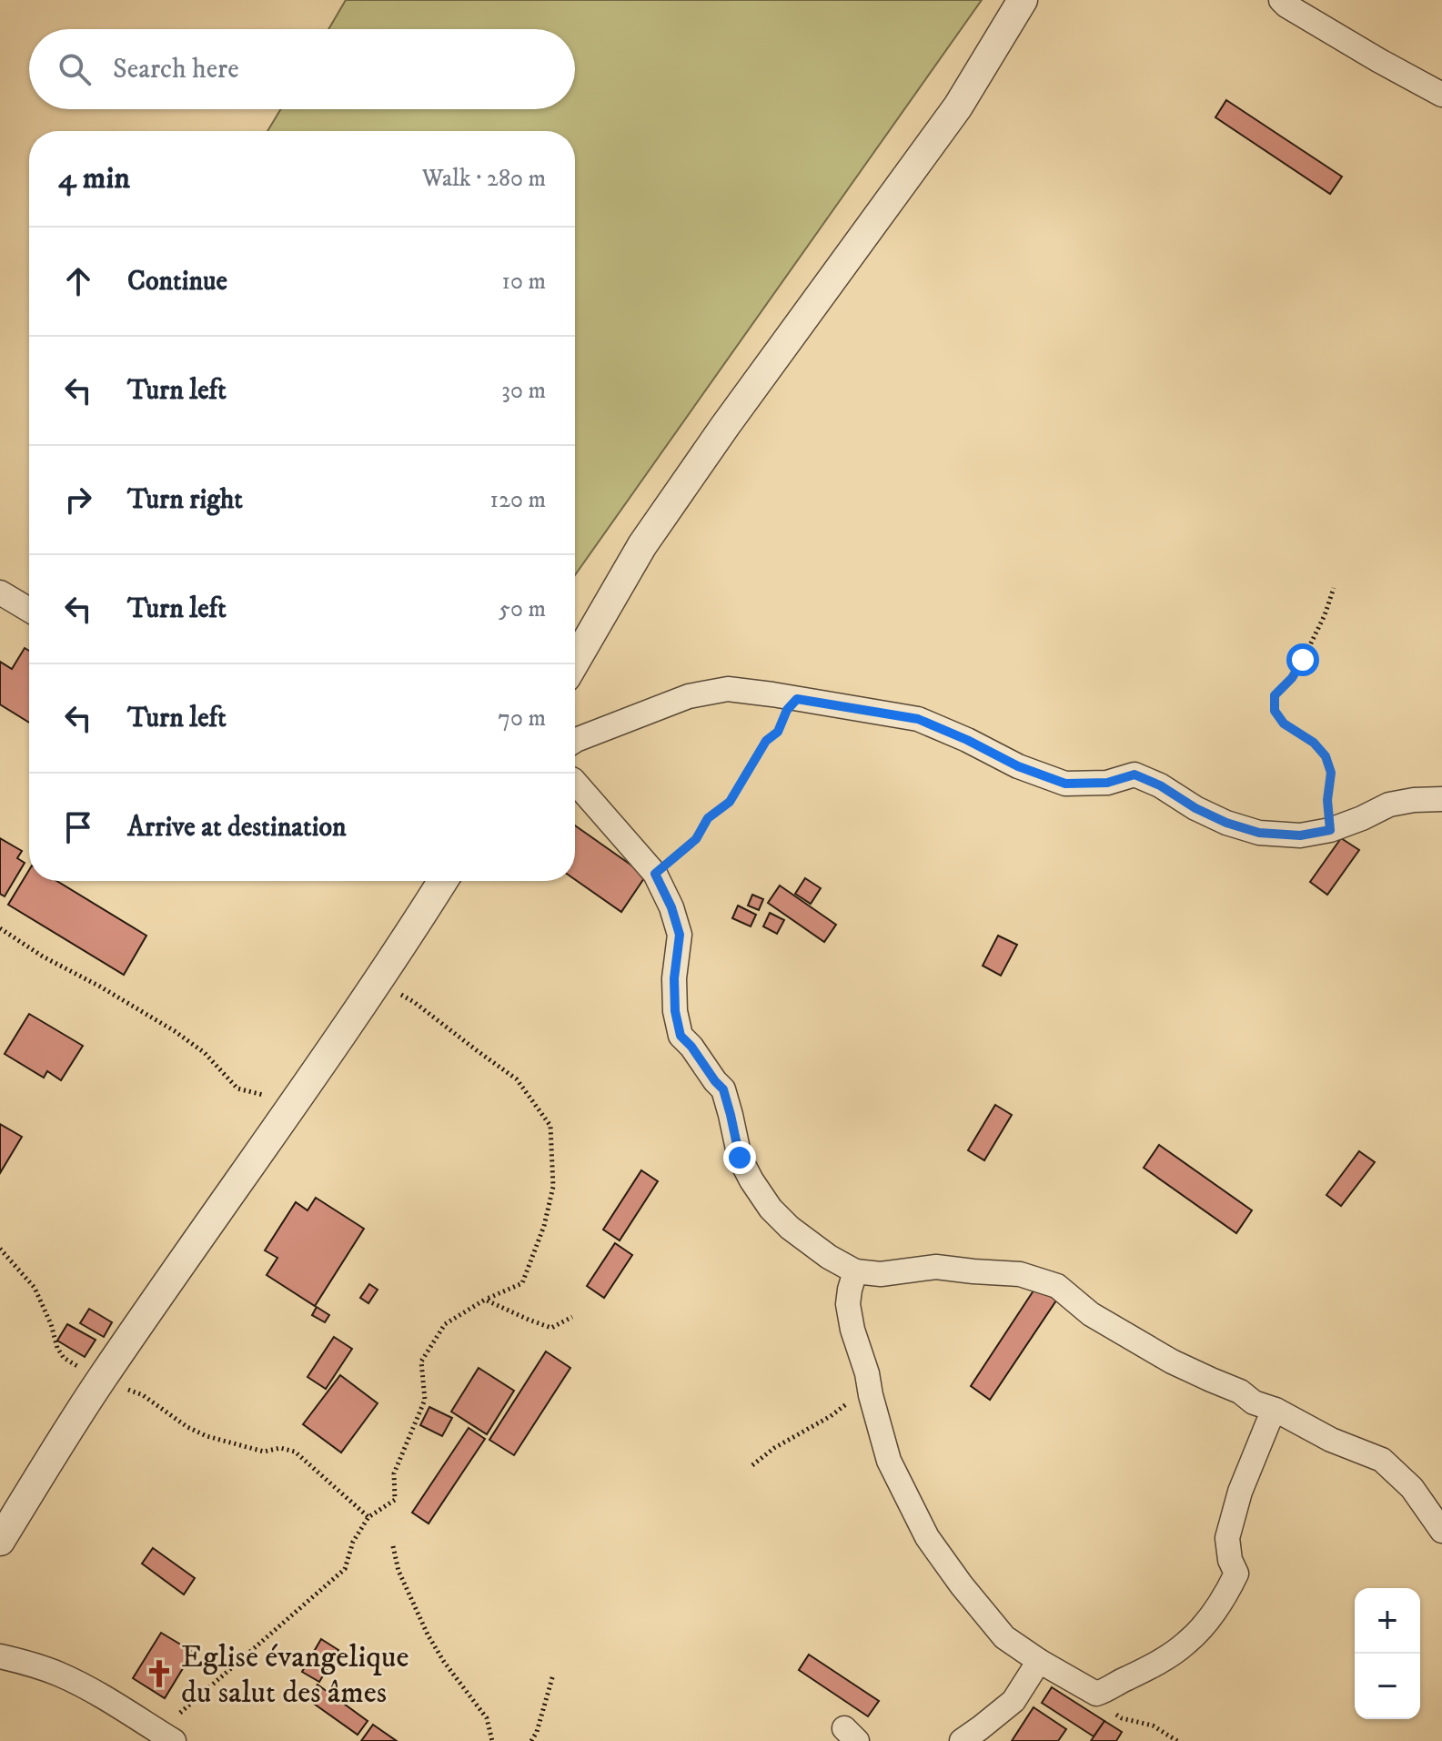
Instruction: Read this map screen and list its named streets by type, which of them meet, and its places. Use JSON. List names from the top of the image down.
{
  "places": {
    "church": ["Eglise évangelique du salut des âmes"]
  },
  "page": {
    "search": "Search here",
    "heading": ["4 min", "Walk · 280 m"],
    "list": [
      ["Continue", "10 m"],
      ["Turn left", "30 m"],
      ["Turn right", "120 m"],
      ["Turn left", "50 m"],
      ["Turn left", "70 m"],
      "Arrive at destination"
    ],
    "map_buttons": ["+", "−"]
  }
}
